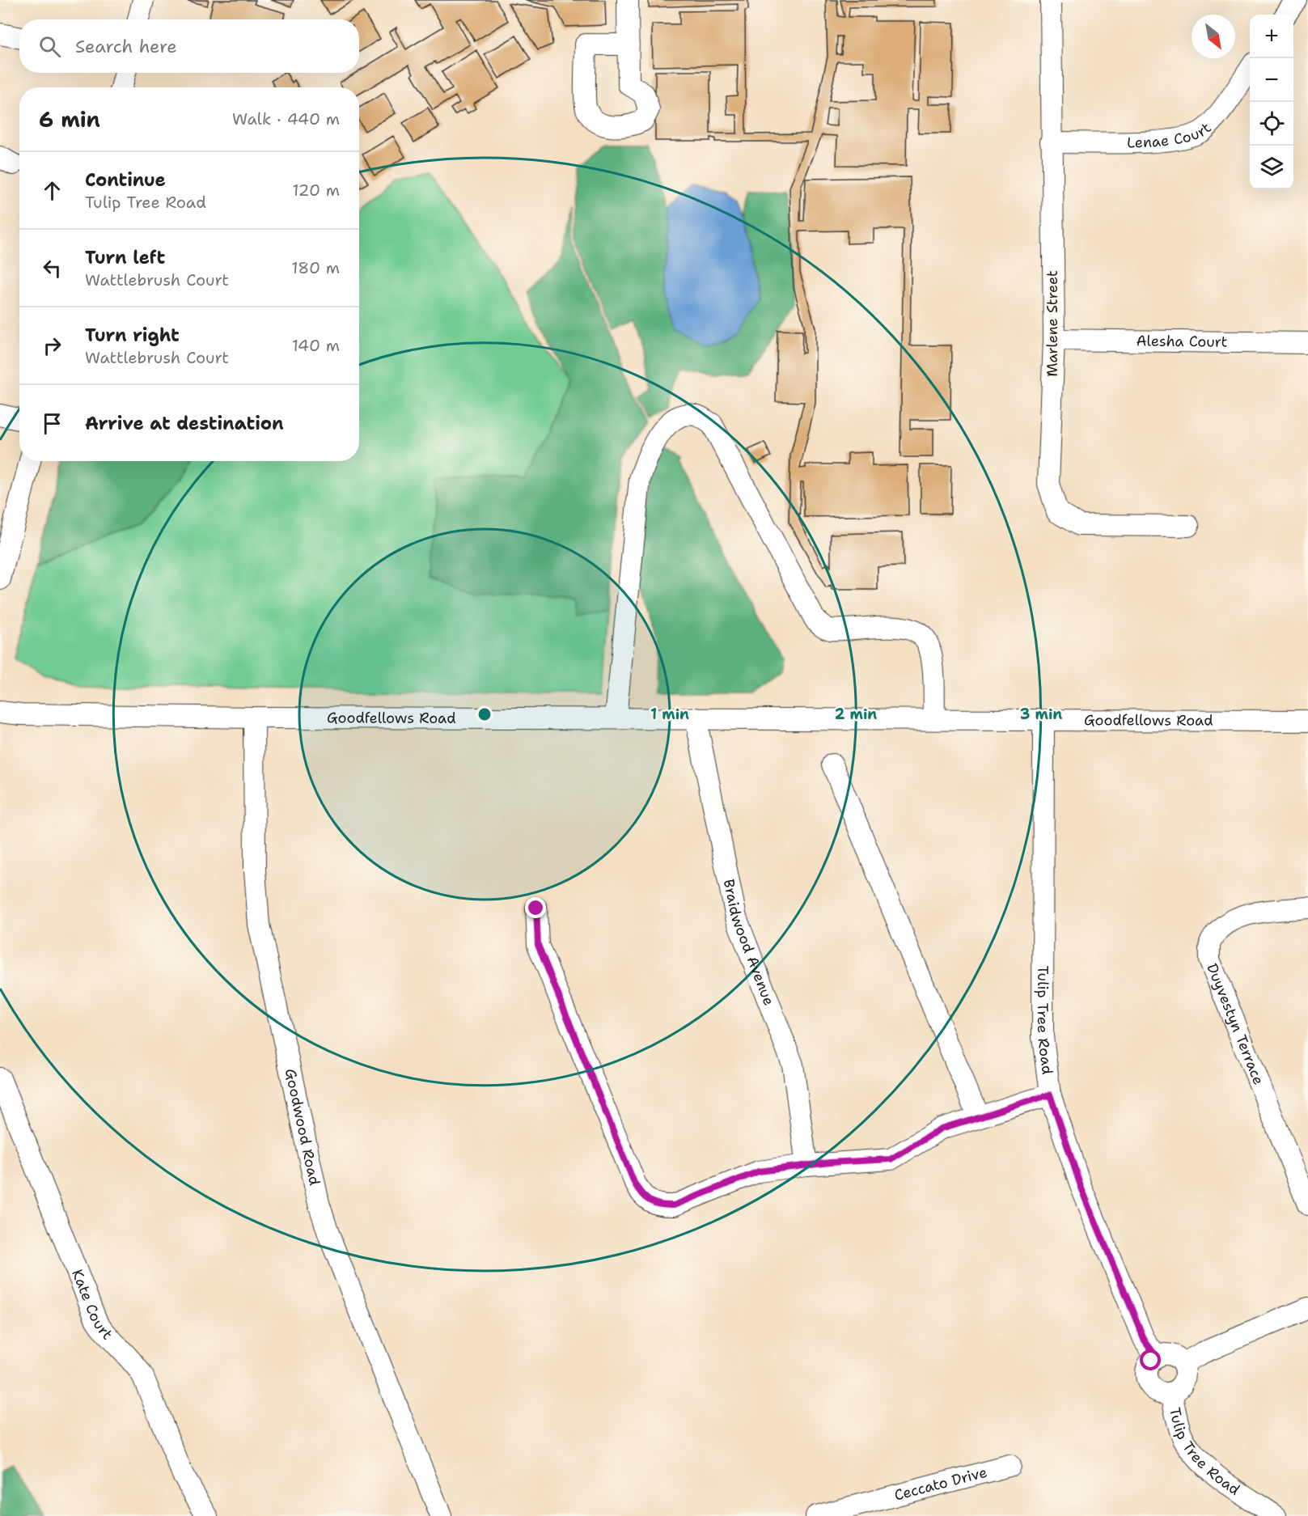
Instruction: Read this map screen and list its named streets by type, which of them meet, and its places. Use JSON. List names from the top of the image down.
{
  "streets": {
    "street": [
      "Lenae Court",
      "Marlene Street",
      "Alesha Court",
      "Goodfellows Road",
      "Braidwood Avenue",
      "Tulip Tree Road",
      "Duyvestyn Terrace",
      "Goodwood Road",
      "Kate Court",
      "Ceccato Drive"
    ]
  },
  "crossings": [
    ["Lenae Court", "Marlene Street"],
    ["Marlene Street", "Alesha Court"],
    ["Goodfellows Road", "Braidwood Avenue"],
    ["Goodfellows Road", "Tulip Tree Road"],
    ["Goodfellows Road", "Goodwood Road"]
  ],
  "north": "bottom right",
  "page": {
    "map_buttons": ["+", "−"],
    "search": "Search here",
    "heading": ["6 min", "Walk · 440 m"],
    "list": [
      ["Continue", "Tulip Tree Road", "120 m"],
      ["Turn left", "Wattlebrush Court", "180 m"],
      ["Turn right", "Wattlebrush Court", "140 m"],
      "Arrive at destination"
    ]
  },
  "rings": ["1 min", "2 min", "3 min"]
}
